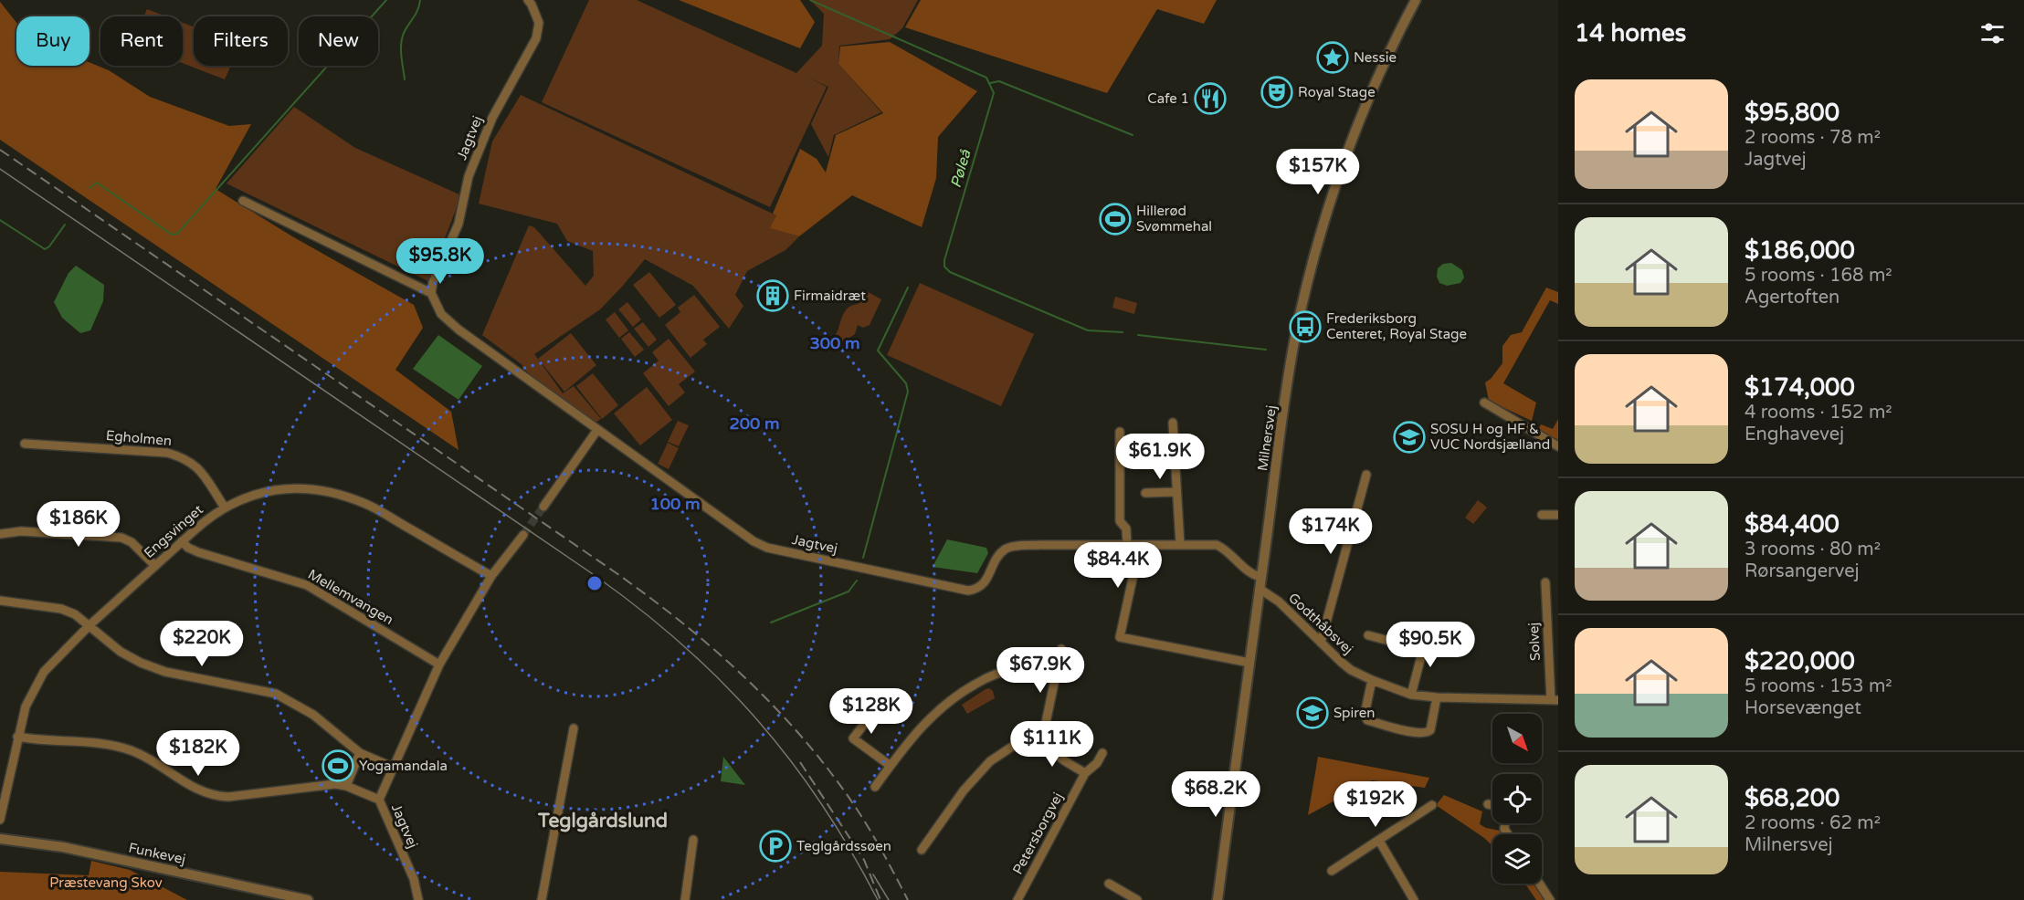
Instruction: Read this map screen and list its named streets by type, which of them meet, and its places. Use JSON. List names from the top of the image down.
{
  "streets": {
    "street": [
      "Jagtvej",
      "Egholmen",
      "Milnersvej",
      "Engsvinget",
      "Mellemvangen",
      "Godthåbsvej",
      "Solvej",
      "Petersborgvej",
      "Funkevej"
    ]
  },
  "crossings": [
    ["Jagtvej", "Engsvinget"],
    ["Jagtvej", "Mellemvangen"],
    ["Egholmen", "Engsvinget"],
    ["Milnersvej", "Godthåbsvej"],
    ["Engsvinget", "Mellemvangen"],
    ["Godthåbsvej", "Solvej"]
  ],
  "districts": ["Teglgårdslund"],
  "water": ["Pøleå"],
  "parks": ["Præstevang Skov"],
  "places": {
    "place": ["Nessie"],
    "theatre": ["Royal Stage"],
    "restaurant": ["Cafe 1"],
    "sports": ["Hillerød Svømmehal", "Yogamandala"],
    "building": ["Firmaidræt"],
    "bus stop": ["Frederiksborg Centeret, Royal Stage"],
    "school or university": ["SOSU H og HF & VUC Nordsjælland", "Spiren"],
    "parking": ["Teglgårdssøen"]
  },
  "north": "bottom right",
  "page": {
    "heading": "14 homes",
    "chip": [
      "Buy",
      "Rent",
      "Filters",
      "New"
    ],
    "list": [
      {
        "name": "$95,800",
        "note": "2 rooms · 78 m² · Jagtvej"
      },
      {
        "name": "$186,000",
        "note": "5 rooms · 168 m² · Agertoften"
      },
      {
        "name": "$174,000",
        "note": "4 rooms · 152 m² · Enghavevej"
      },
      {
        "name": "$84,400",
        "note": "3 rooms · 80 m² · Rørsangervej"
      },
      {
        "name": "$220,000",
        "note": "5 rooms · 153 m² · Horsevænget"
      },
      {
        "name": "$68,200",
        "note": "2 rooms · 62 m² · Milnersvej"
      }
    ],
    "price": [
      "$157K",
      "$95.8K",
      "$61.9K",
      "$186K",
      "$174K",
      "$84.4K",
      "$220K",
      "$90.5K",
      "$67.9K",
      "$128K",
      "$111K",
      "$182K",
      "$68.2K",
      "$192K"
    ]
  },
  "rings": ["300 m", "200 m", "100 m"]
}
